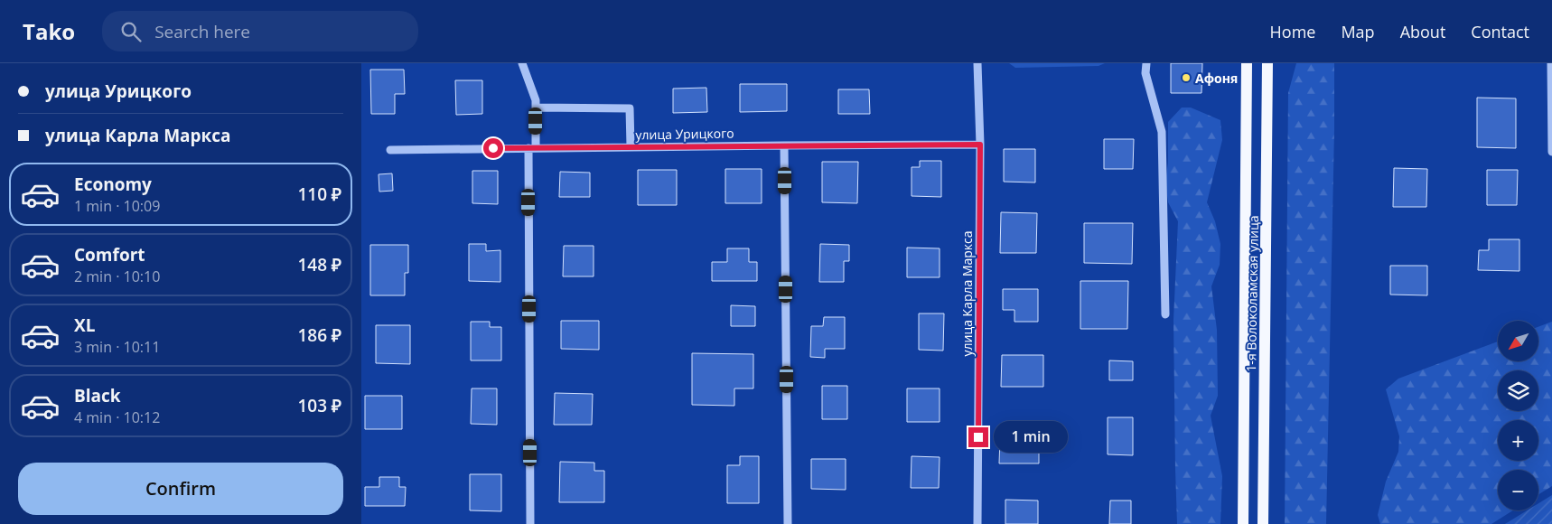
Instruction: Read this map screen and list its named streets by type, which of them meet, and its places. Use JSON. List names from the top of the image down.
{
  "streets": {
    "main road": ["1-я Волоколамская улица"],
    "street": ["улица Урицкого", "улица Карла Маркса"]
  },
  "crossings": [
    ["улица Урицкого", "улица Карла Маркса"]
  ],
  "places": ["Афоня"],
  "north": "bottom left",
  "page": {
    "header": "Tako",
    "search": "Search here",
    "nav": [
      "Home",
      "Map",
      "About",
      "Contact"
    ],
    "banner": ["улица Урицкого", "улица Карла Маркса"],
    "list": [
      {
        "name": "Economy",
        "note": "1 min · 10:09",
        "value": "110 ₽"
      },
      {
        "name": "Comfort",
        "note": "2 min · 10:10",
        "value": "148 ₽"
      },
      {
        "name": "XL",
        "note": "3 min · 10:11",
        "value": "186 ₽"
      },
      {
        "name": "Black",
        "note": "4 min · 10:12",
        "value": "103 ₽"
      }
    ],
    "map_buttons": ["+", "−"],
    "bubble": "1 min",
    "buttons": "Confirm"
  }
}
